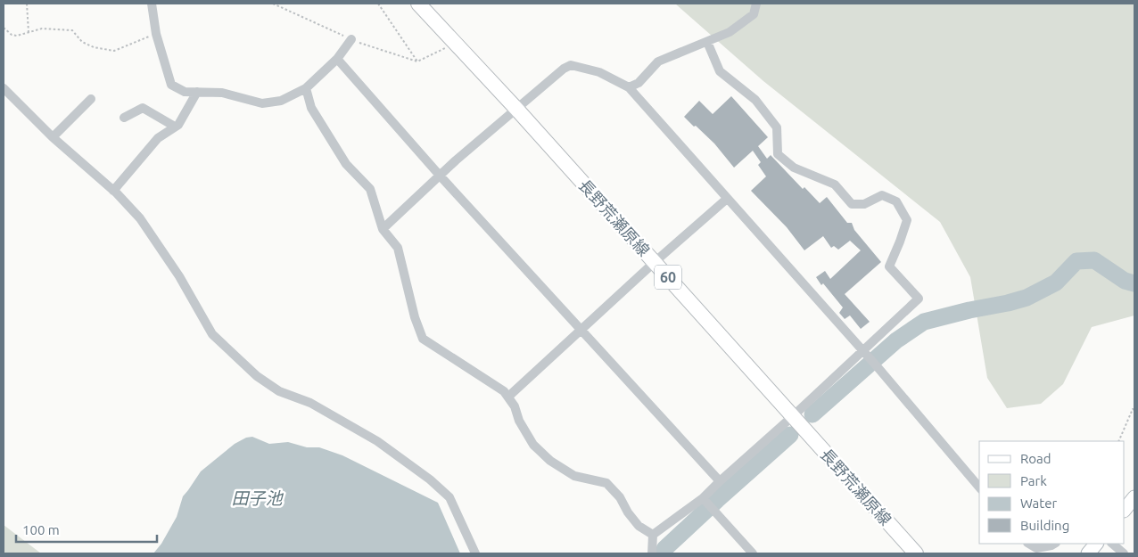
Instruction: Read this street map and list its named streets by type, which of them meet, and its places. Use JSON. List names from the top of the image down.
{
  "streets": {
    "main road": ["長野荒瀬原線", "60"]
  },
  "water": ["田子池"],
  "legend": [
    "Road",
    "Park",
    "Water",
    "Building"
  ],
  "scale_bar": "100 m"
}
